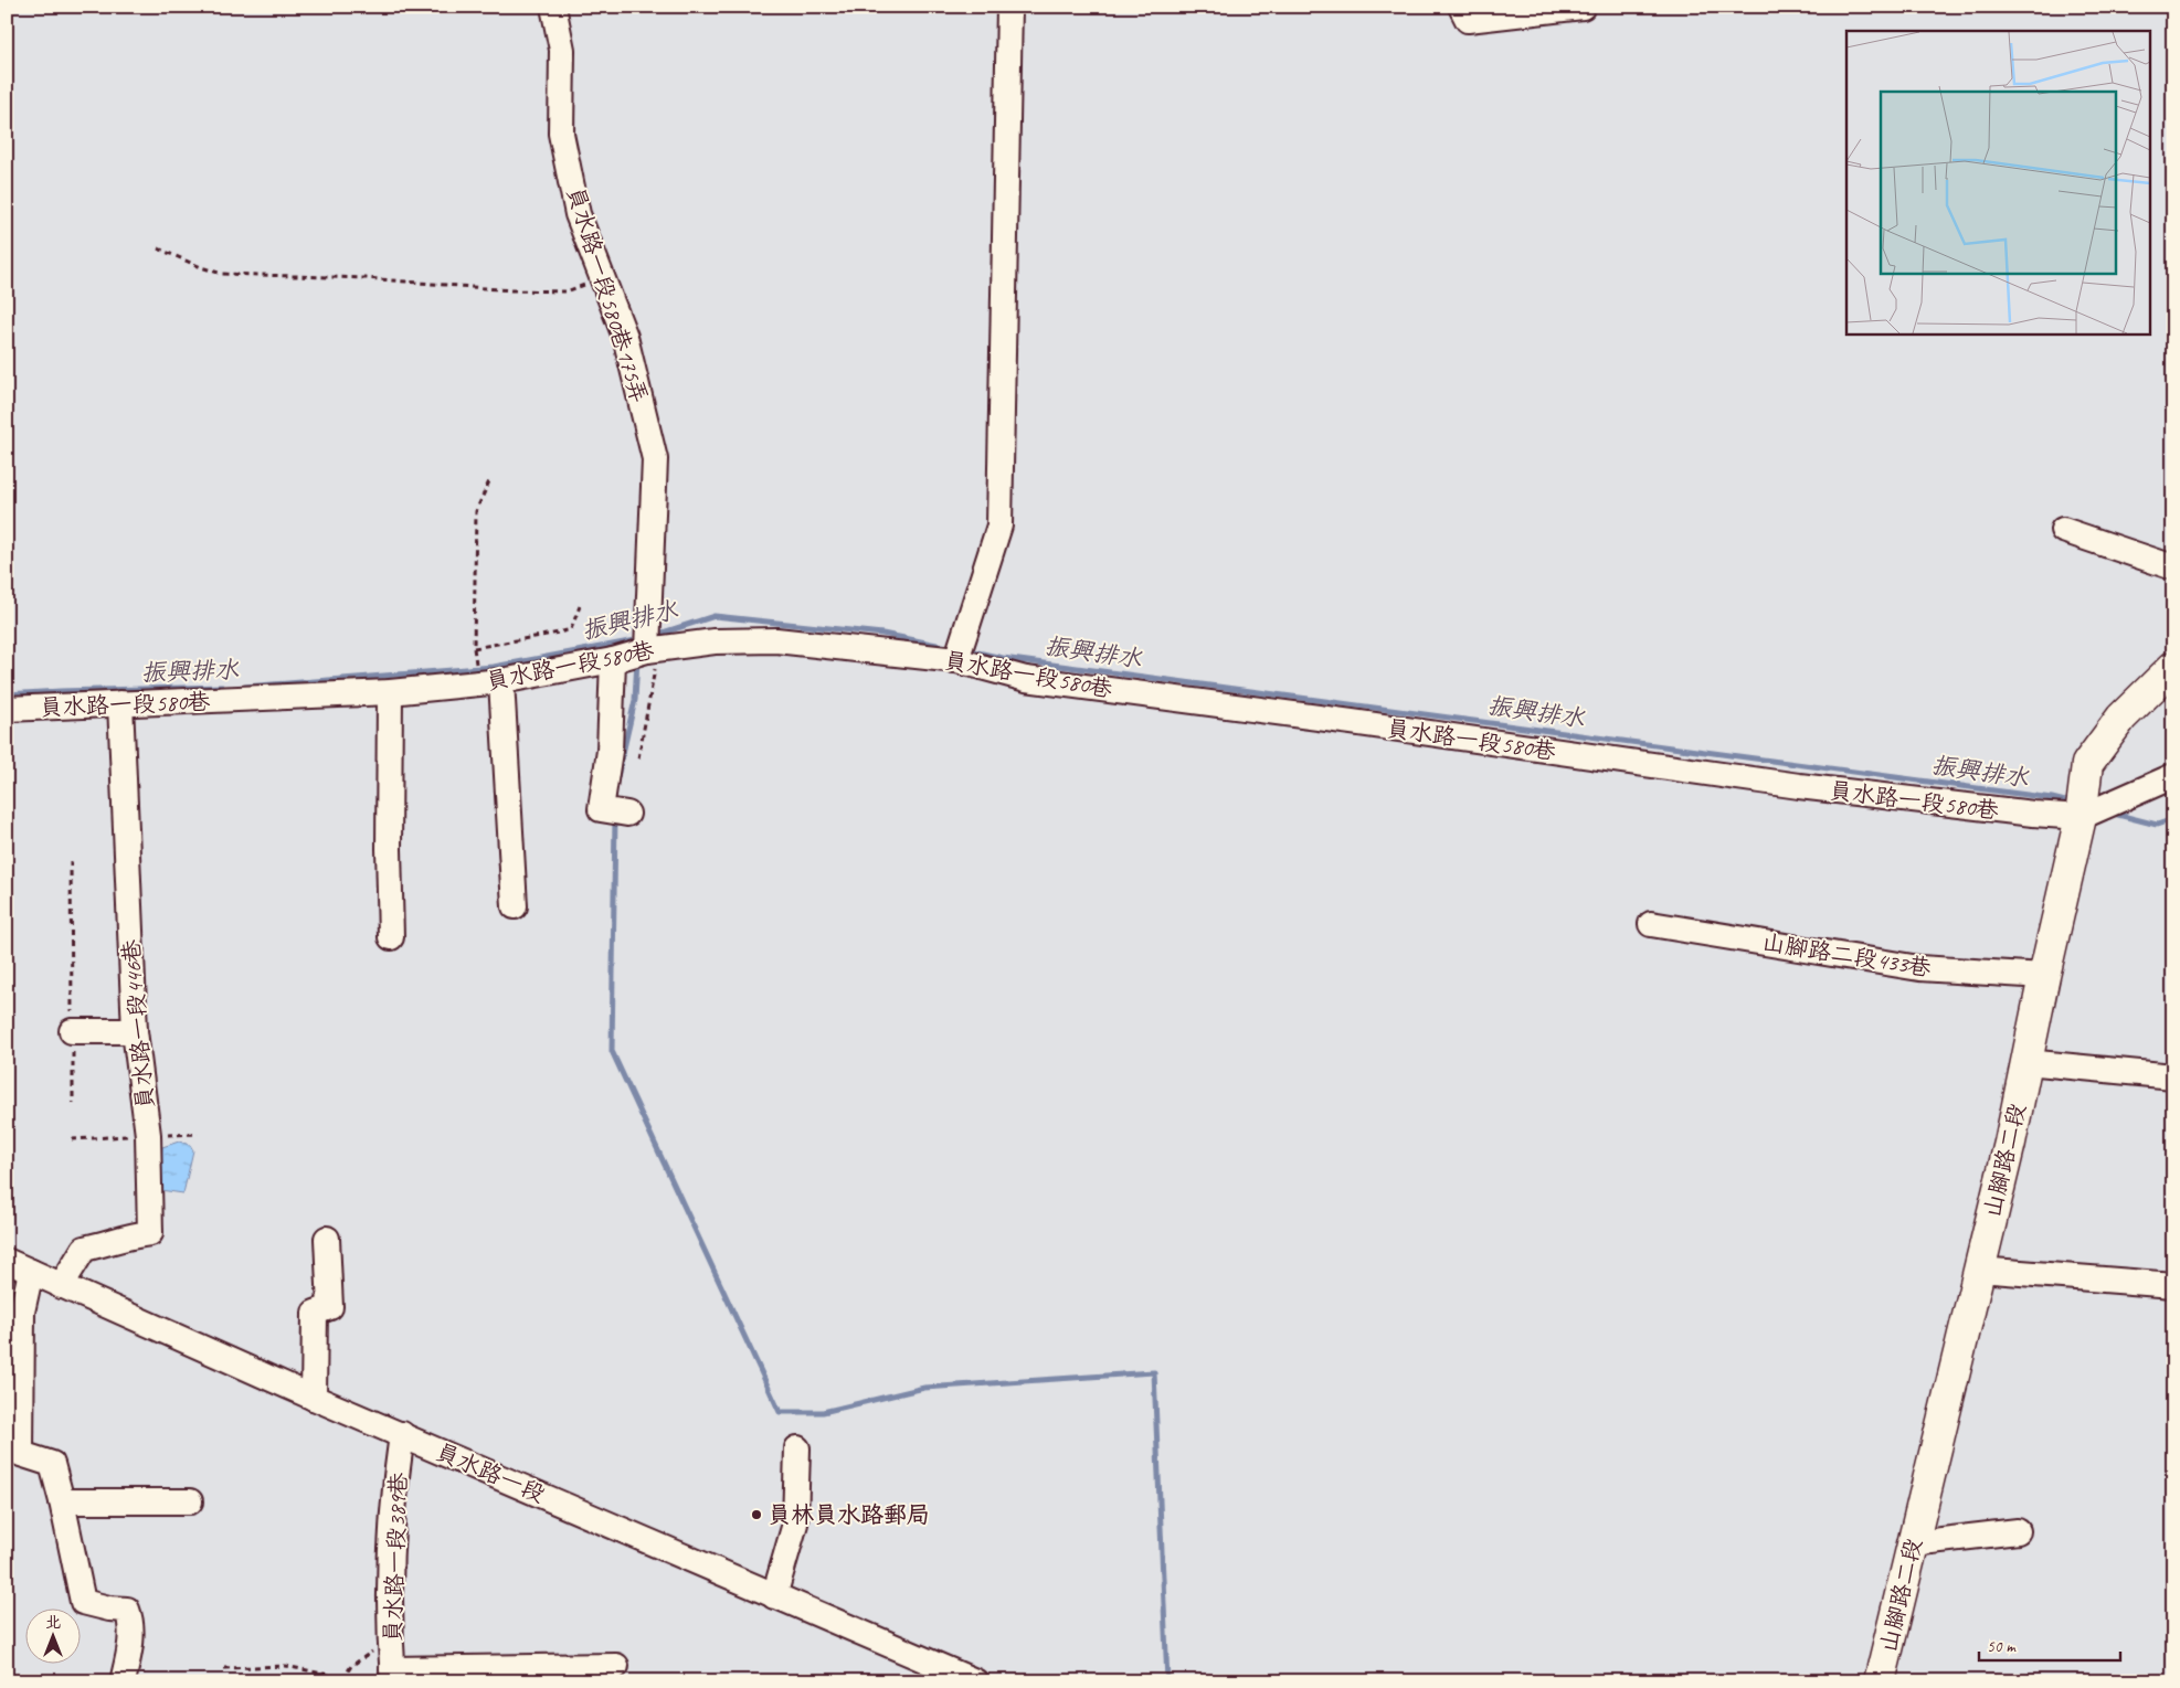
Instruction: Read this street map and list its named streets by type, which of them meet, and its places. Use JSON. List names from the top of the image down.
{
  "streets": {
    "main road": ["山腳路二段"],
    "street": [
      "員水路一段580巷175弄",
      "員水路一段580巷",
      "山腳路二段433巷",
      "員水路一段446巷",
      "員水路一段",
      "員水路一段389巷"
    ]
  },
  "crossings": [
    ["員水路一段580巷175弄", "員水路一段580巷"],
    ["員水路一段580巷", "員水路一段446巷"],
    ["員水路一段580巷", "山腳路二段"],
    ["山腳路二段433巷", "山腳路二段"],
    ["員水路一段446巷", "員水路一段"],
    ["員水路一段", "員水路一段389巷"]
  ],
  "water": ["振興排水"],
  "places": ["員林員水路郵局"],
  "scale_bar": "50 m",
  "north": "top"
}
